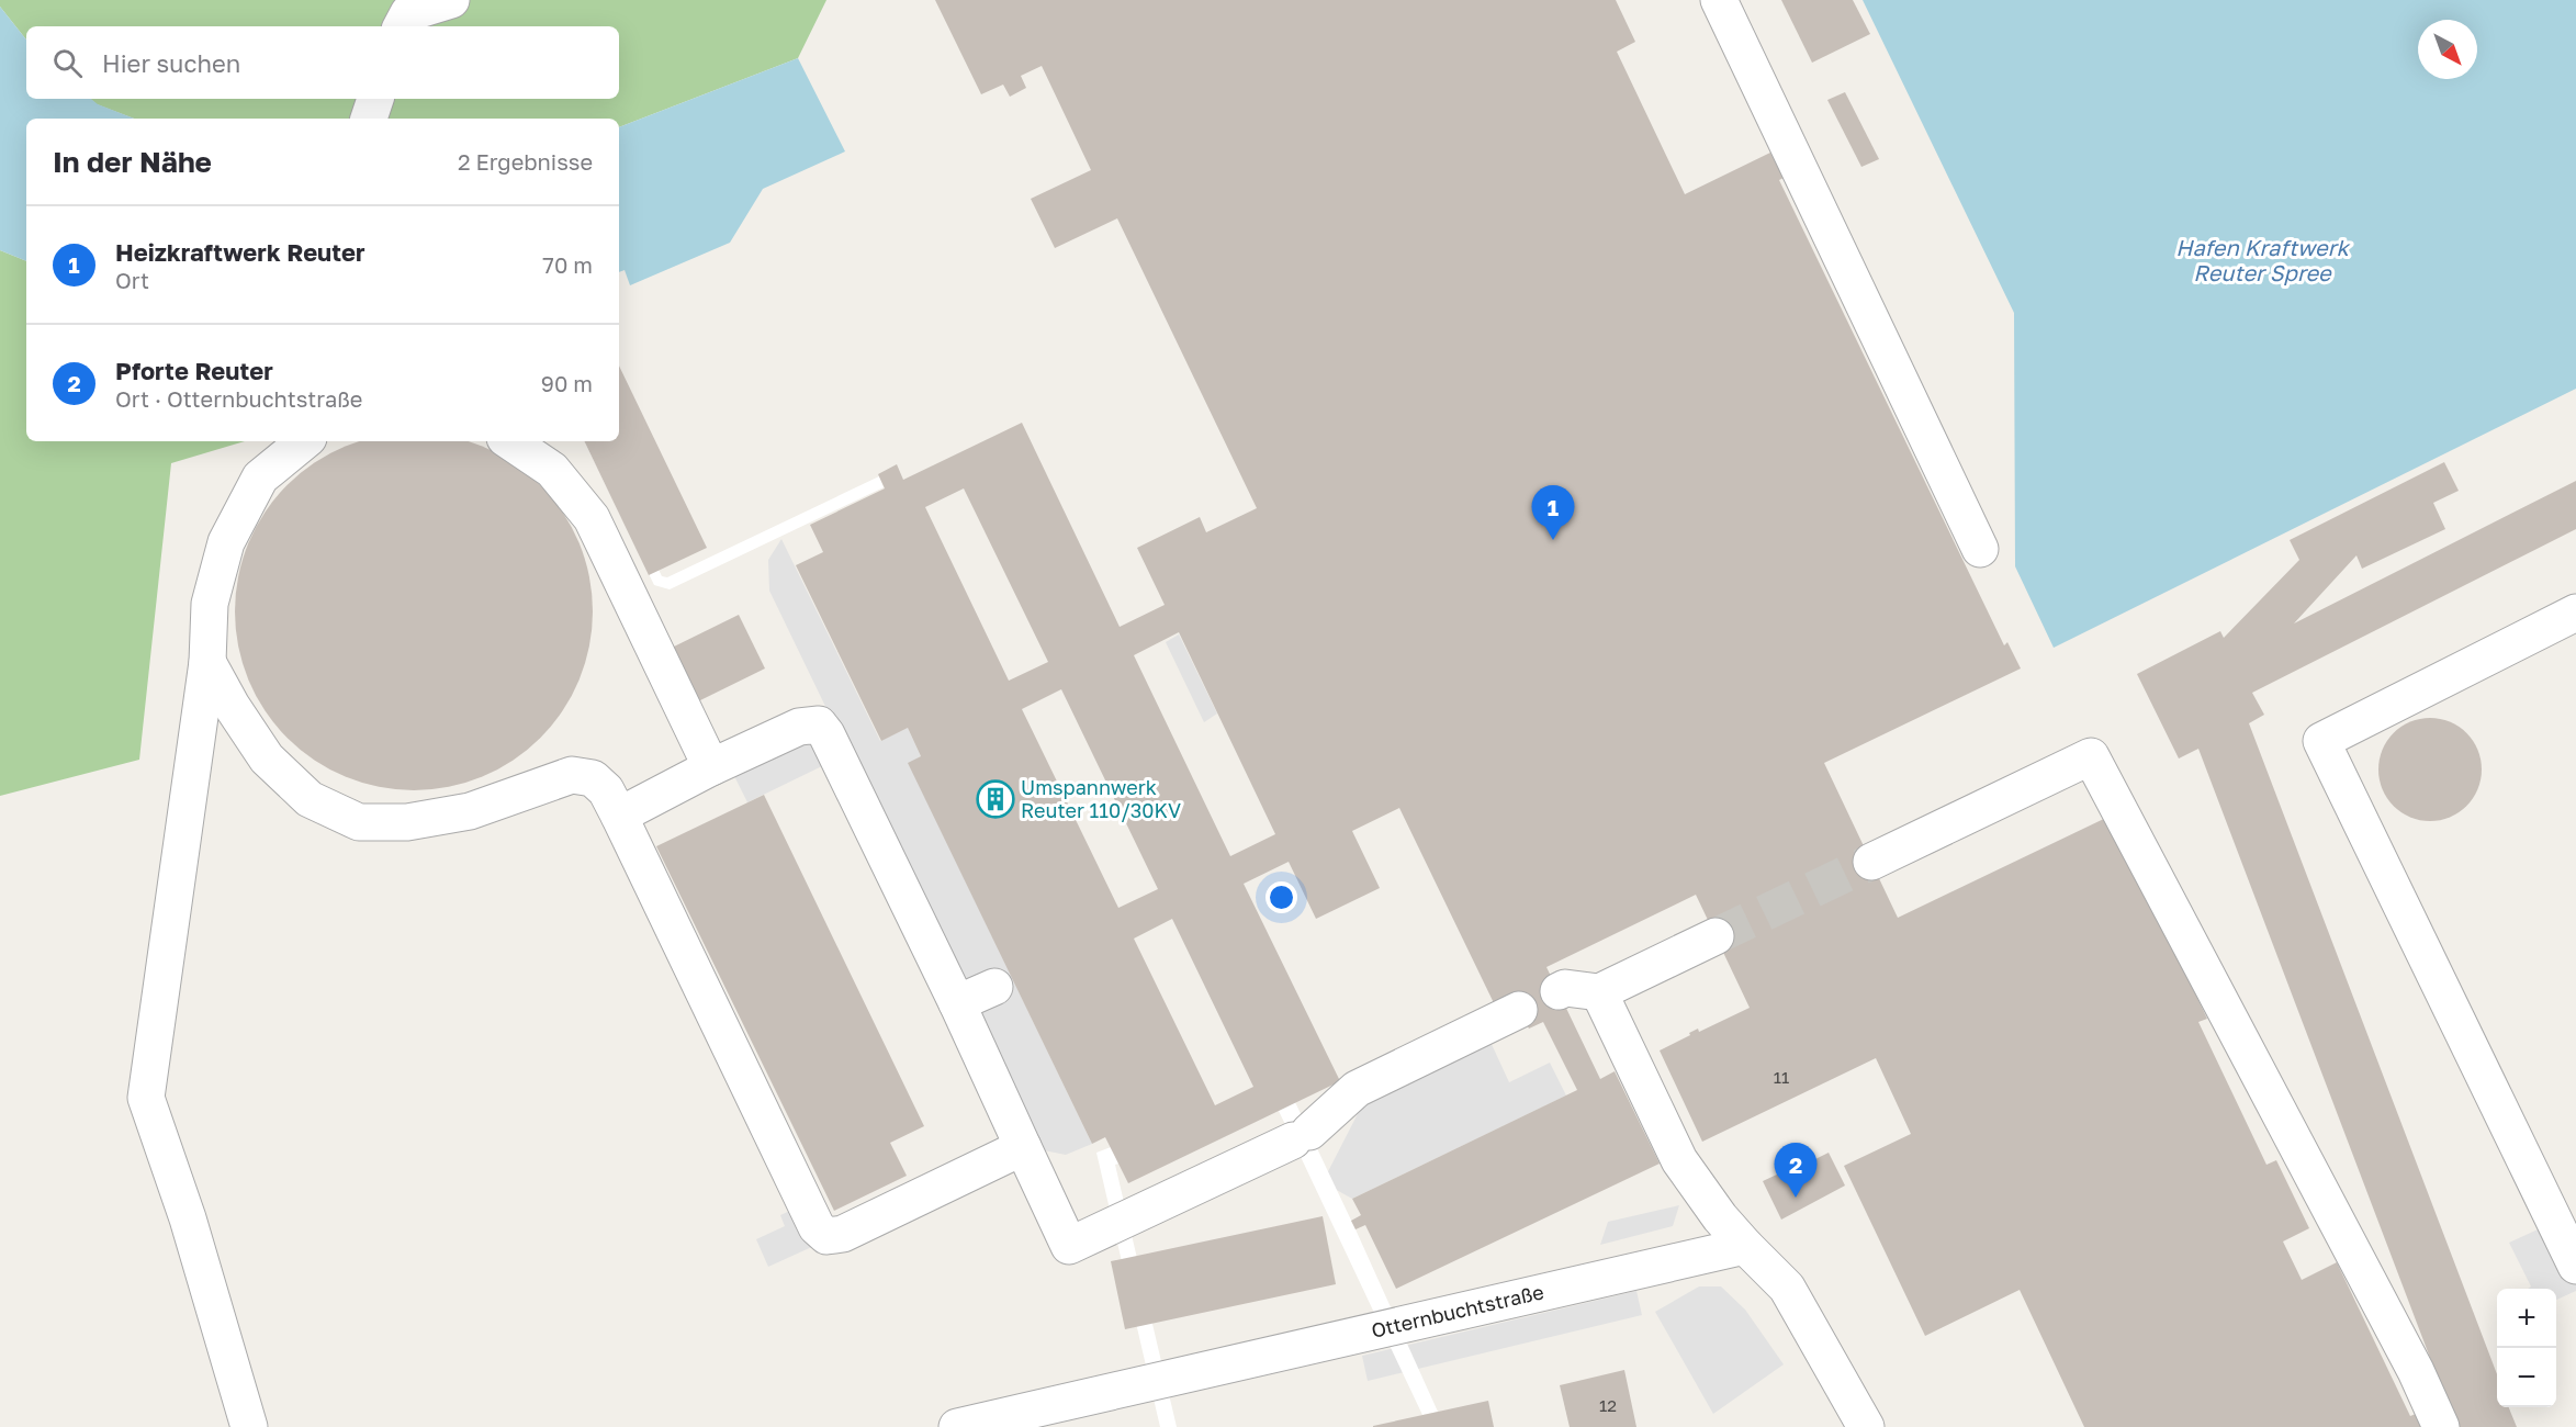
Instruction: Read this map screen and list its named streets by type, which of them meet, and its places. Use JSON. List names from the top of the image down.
{
  "streets": {
    "street": ["Otternbuchtstraße"]
  },
  "water": ["Hafen Kraftwerk Reuter Spree"],
  "places": {
    "building": ["Umspannwerk Reuter 110/30KV"]
  },
  "house_numbers": ["11", "12"],
  "north": "bottom right",
  "page": {
    "search": "Hier suchen",
    "heading": ["In der Nähe", "2 Ergebnisse"],
    "list": [
      {
        "mark": "1",
        "name": "Heizkraftwerk Reuter",
        "note": "Ort",
        "value": "70 m"
      },
      {
        "mark": "2",
        "name": "Pforte Reuter",
        "note": "Ort · Otternbuchtstraße",
        "value": "90 m"
      }
    ],
    "pins": ["1", "2"],
    "map_buttons": ["+", "−"]
  }
}
